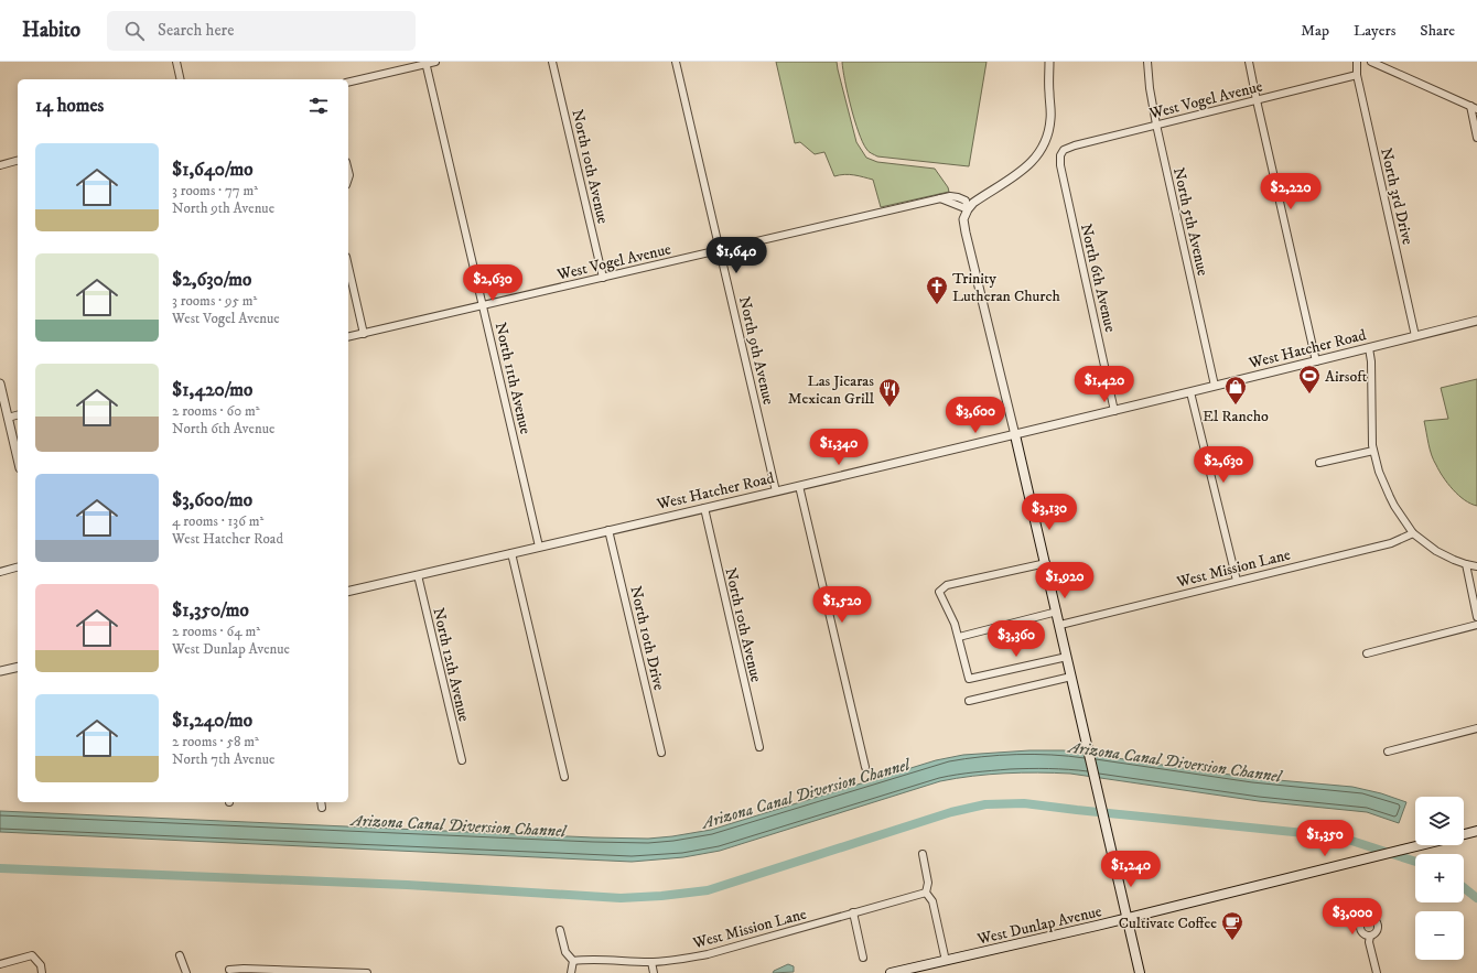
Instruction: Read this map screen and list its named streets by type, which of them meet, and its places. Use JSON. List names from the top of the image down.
{
  "streets": {
    "main road": ["West Dunlap Avenue"],
    "street": [
      "West Vogel Avenue",
      "North 10th Avenue",
      "North 3rd Drive",
      "North 5th Avenue",
      "North 6th Avenue",
      "West Hatcher Road",
      "North 9th Avenue",
      "North 11th Avenue",
      "West Mission Lane",
      "North 10th Drive",
      "North 12th Avenue"
    ]
  },
  "crossings": [
    ["West Vogel Avenue", "North 10th Avenue"],
    ["West Vogel Avenue", "North 3rd Drive"],
    ["West Vogel Avenue", "North 5th Avenue"],
    ["West Vogel Avenue", "North 6th Avenue"],
    ["West Vogel Avenue", "North 9th Avenue"],
    ["West Vogel Avenue", "North 11th Avenue"],
    ["North 10th Avenue", "West Hatcher Road"],
    ["North 3rd Drive", "West Hatcher Road"],
    ["North 5th Avenue", "West Hatcher Road"],
    ["North 6th Avenue", "West Hatcher Road"],
    ["West Hatcher Road", "North 9th Avenue"],
    ["West Hatcher Road", "North 11th Avenue"],
    ["West Hatcher Road", "North 10th Drive"],
    ["West Hatcher Road", "North 12th Avenue"]
  ],
  "water": ["Arizona Canal Diversion Channel"],
  "places": {
    "church": ["Trinity Lutheran Church"],
    "sports": ["Airsoft"],
    "shop": ["El Rancho"],
    "restaurant": ["Las Jicaras Mexican Grill"],
    "cafe": ["Cultivate Coffee"]
  },
  "page": {
    "header": "Habito",
    "search": "Search here",
    "nav": ["Map", "Layers", "Share"],
    "heading": "14 homes",
    "list": [
      {
        "name": "$1,640/mo",
        "note": "3 rooms · 77 m² · North 9th Avenue"
      },
      {
        "name": "$2,630/mo",
        "note": "3 rooms · 95 m² · West Vogel Avenue"
      },
      {
        "name": "$1,420/mo",
        "note": "2 rooms · 60 m² · North 6th Avenue"
      },
      {
        "name": "$3,600/mo",
        "note": "4 rooms · 136 m² · West Hatcher Road"
      },
      {
        "name": "$1,350/mo",
        "note": "2 rooms · 64 m² · West Dunlap Avenue"
      },
      {
        "name": "$1,240/mo",
        "note": "2 rooms · 58 m² · North 7th Avenue"
      }
    ],
    "price": [
      "$2,220",
      "$1,640",
      "$2,630",
      "$1,420",
      "$3,600",
      "$1,340",
      "$2,630",
      "$3,130",
      "$1,920",
      "$1,520",
      "$3,360",
      "$1,350",
      "$1,240",
      "$3,000"
    ],
    "map_buttons": ["+", "−"]
  }
}
